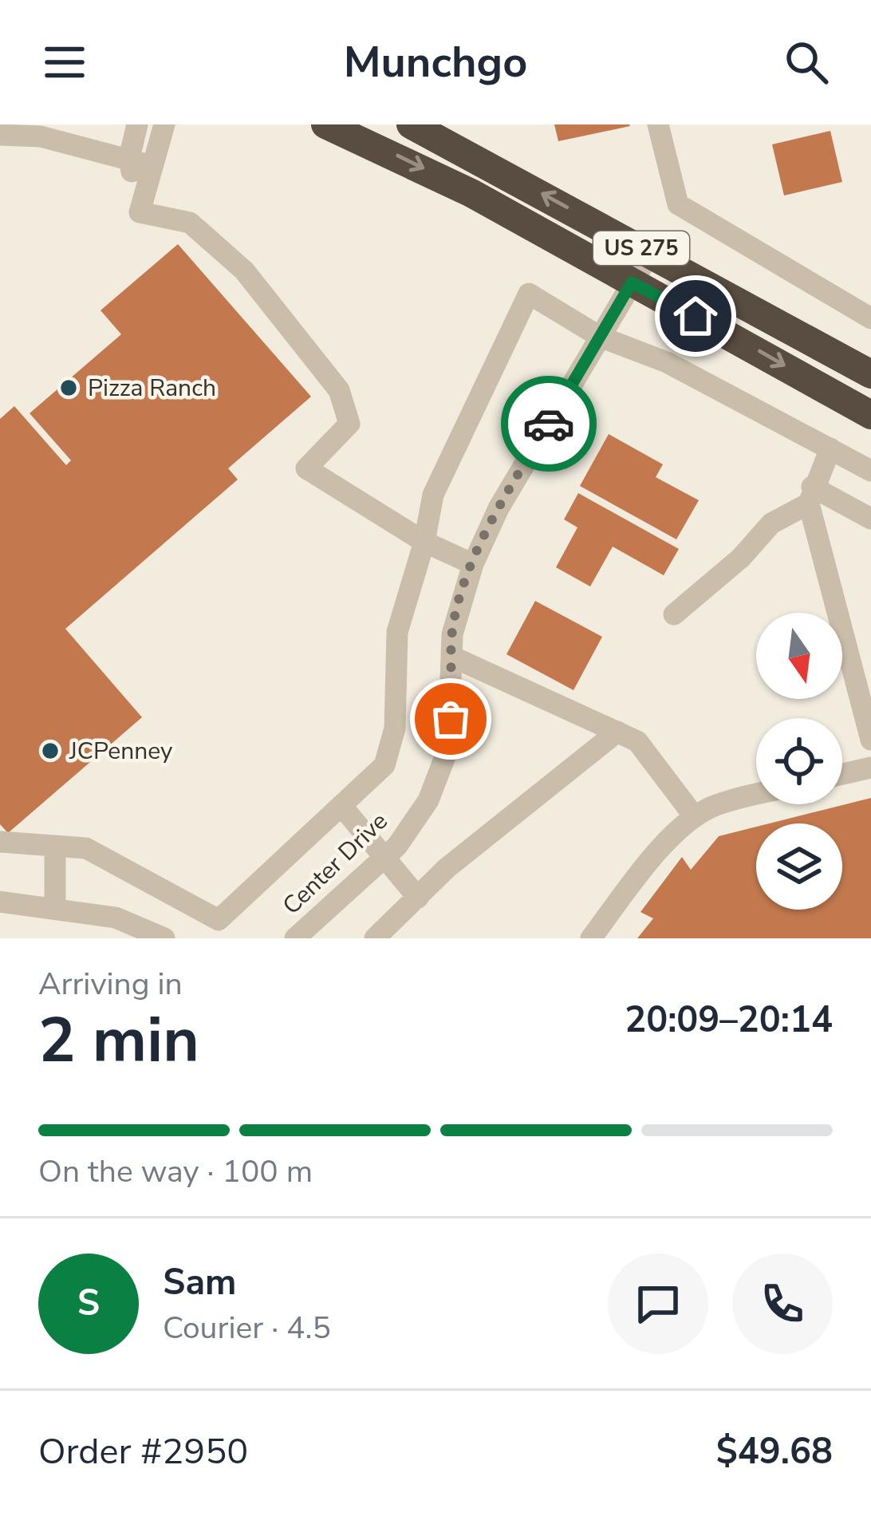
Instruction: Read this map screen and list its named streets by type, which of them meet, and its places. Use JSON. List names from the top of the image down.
{
  "streets": {
    "highway": ["US 275"],
    "street": ["Center Drive"]
  },
  "crossings": [
    ["US 275", "Center Drive"]
  ],
  "places": ["Pizza Ranch", "JCPenney"],
  "north": "bottom",
  "page": {
    "header": "Munchgo",
    "heading": ["2 min", "Arriving in", "20:09–20:14"],
    "panel": [
      "Sam",
      "Courier · 4.5",
      "Order #2950",
      "$49.68"
    ],
    "bar": "On the way · 100 m",
    "round": "S"
  }
}
